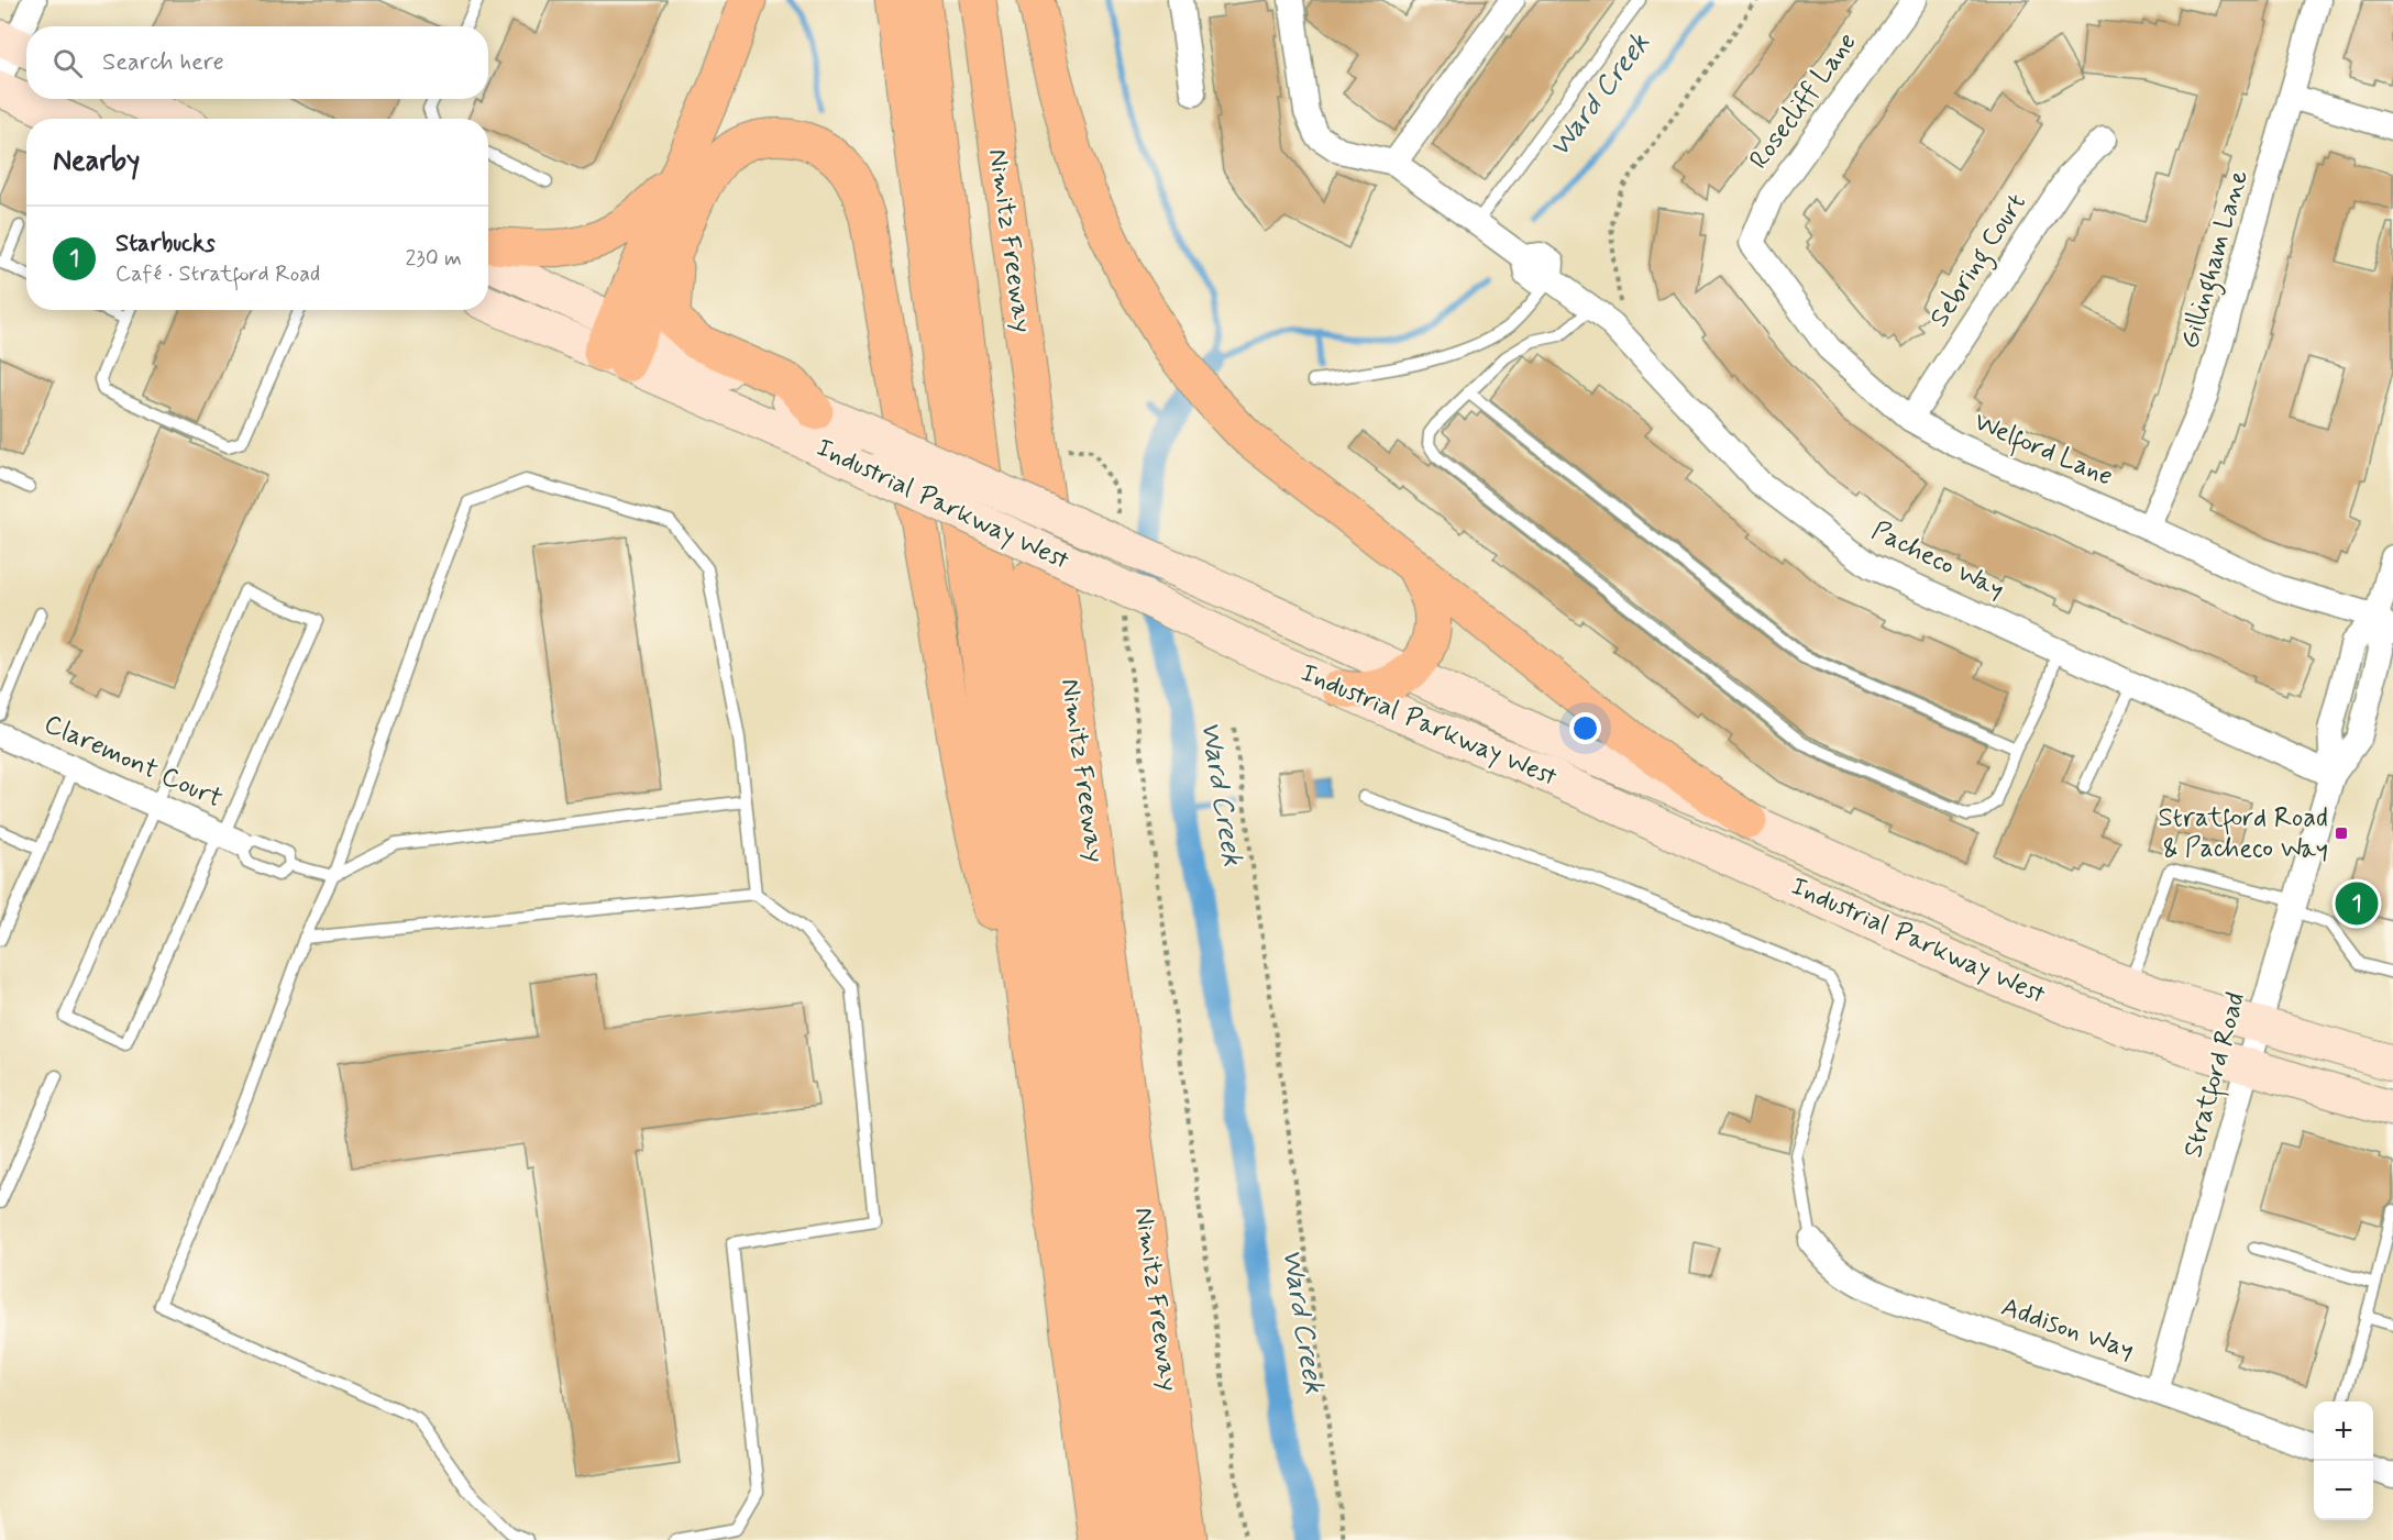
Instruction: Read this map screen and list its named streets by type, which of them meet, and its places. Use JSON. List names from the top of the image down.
{
  "streets": {
    "highway": ["Nimitz Freeway"],
    "main road": ["Industrial Parkway West"],
    "street": [
      "Rosecliff Lane",
      "Gillingham Lane",
      "Sebring Court",
      "Welford Lane",
      "Pacheco Way",
      "Claremont Court",
      "Stratford Road",
      "Addison Way"
    ]
  },
  "crossings": [
    ["Rosecliff Lane", "Welford Lane"],
    ["Gillingham Lane", "Welford Lane"],
    ["Sebring Court", "Welford Lane"],
    ["Welford Lane", "Stratford Road"],
    ["Industrial Parkway West", "Stratford Road"],
    ["Pacheco Way", "Stratford Road"],
    ["Stratford Road", "Addison Way"]
  ],
  "water": ["Ward Creek"],
  "places": {
    "transit": ["Stratford Road & Pacheco Way"]
  },
  "page": {
    "search": "Search here",
    "heading": "Nearby",
    "list": [
      {
        "mark": "1",
        "name": "Starbucks",
        "note": "Café · Stratford Road",
        "value": "230 m"
      }
    ],
    "pins": "1",
    "map_buttons": ["+", "−"]
  }
}
